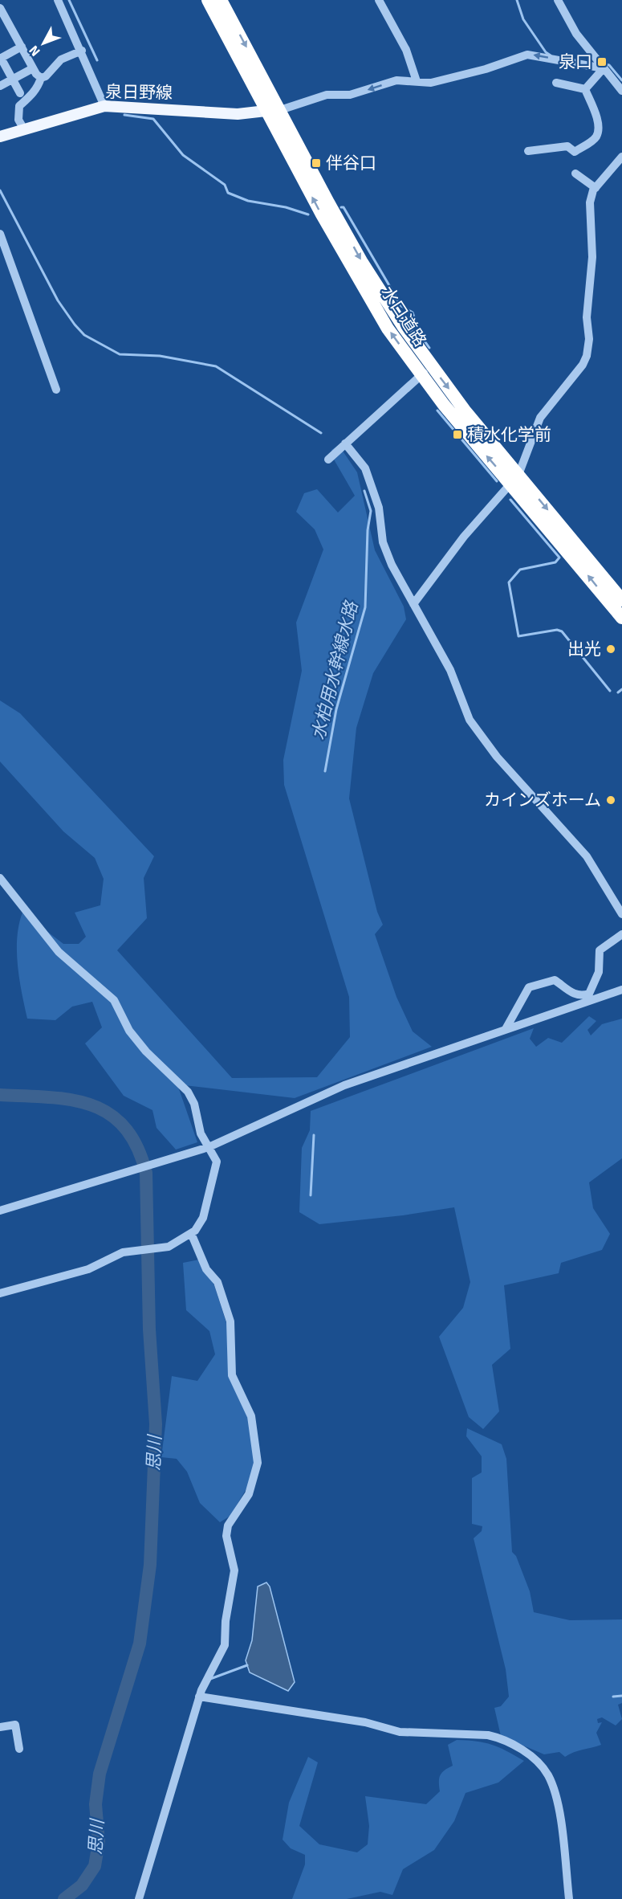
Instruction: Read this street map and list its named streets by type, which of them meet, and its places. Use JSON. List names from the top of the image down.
{
  "streets": {
    "highway": ["水口道路"],
    "main road": ["泉日野線"]
  },
  "crossings": [
    ["泉日野線", "水口道路"]
  ],
  "water": ["水柏用水幹線水路", "思川"],
  "places": {
    "transit": ["泉口", "伴谷口", "積水化学前"],
    "other": ["出光", "カインズホーム"]
  },
  "north": "bottom left"
}
